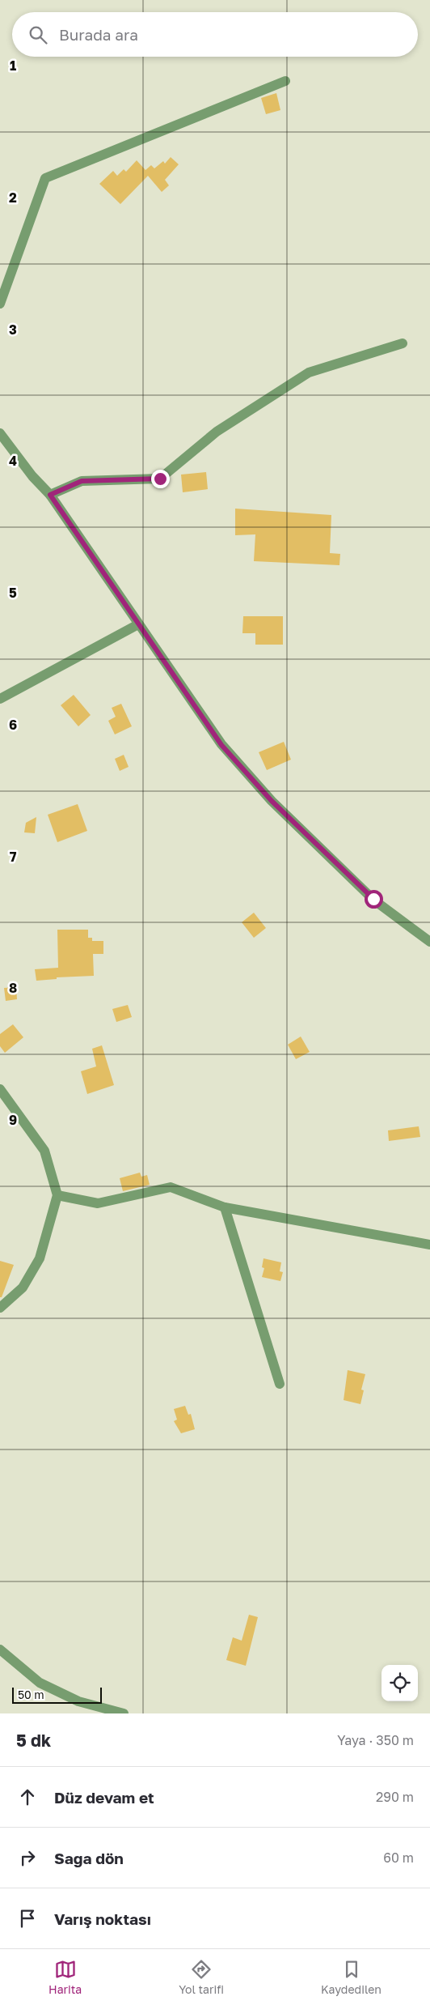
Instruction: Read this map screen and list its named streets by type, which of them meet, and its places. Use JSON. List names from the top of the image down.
{
  "scale_bar": "50 m",
  "page": {
    "search": "Burada ara",
    "scale": "50 m",
    "heading": ["5 dk", "Yaya · 350 m"],
    "list": [
      ["Düz devam et", "290 m"],
      ["Sağa dön", "60 m"],
      "Varış noktası"
    ],
    "nav": ["Harita", "Yol tarifi", "Kaydedilen"]
  },
  "grid": {
    "rows": [
      "1",
      "2",
      "3",
      "4",
      "5",
      "6",
      "7",
      "8",
      "9"
    ]
  }
}
